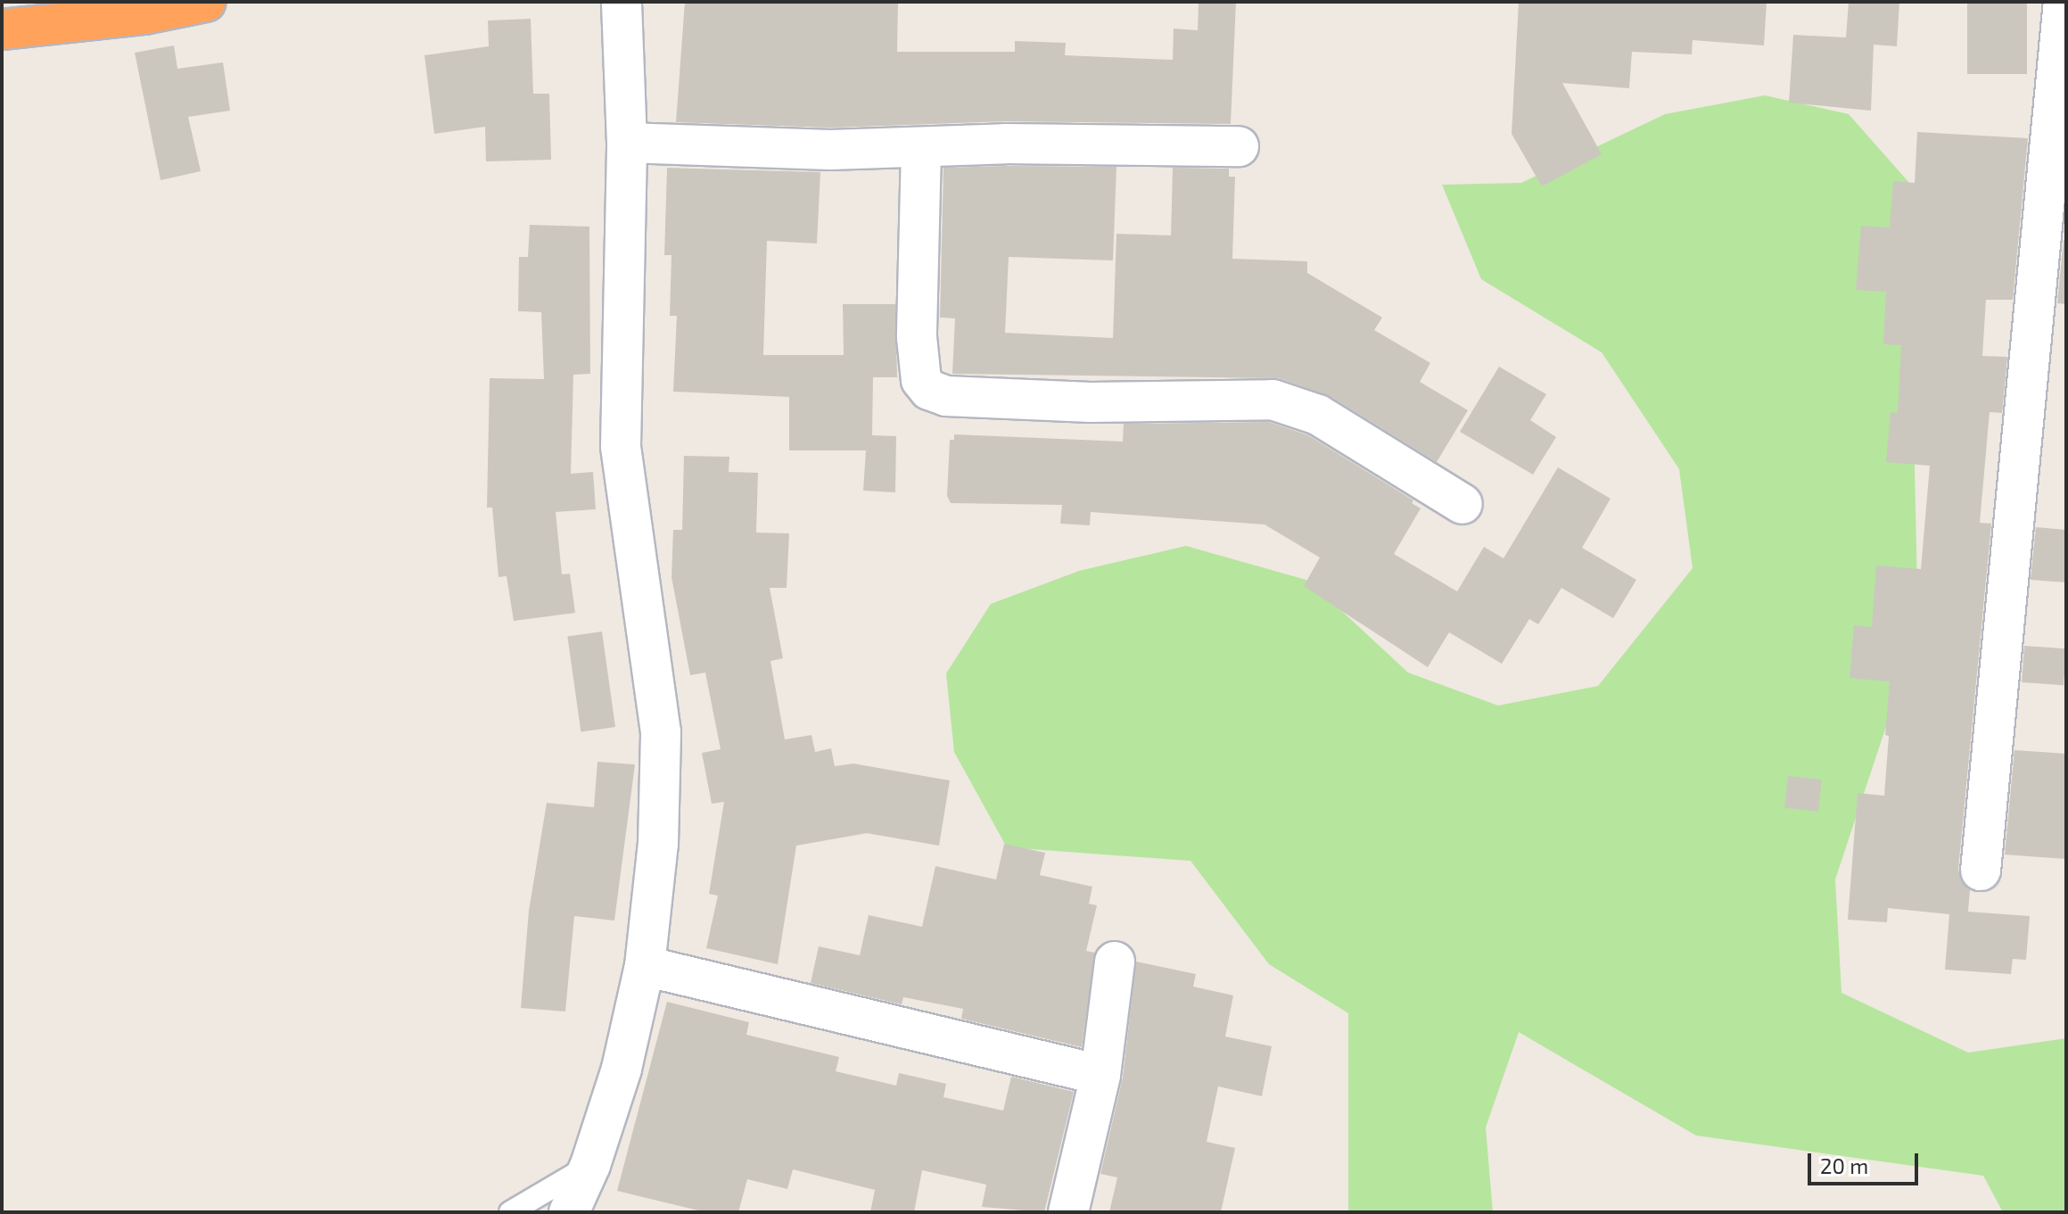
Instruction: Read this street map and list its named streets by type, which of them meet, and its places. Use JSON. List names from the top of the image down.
{
  "scale_bar": "20 m"
}
